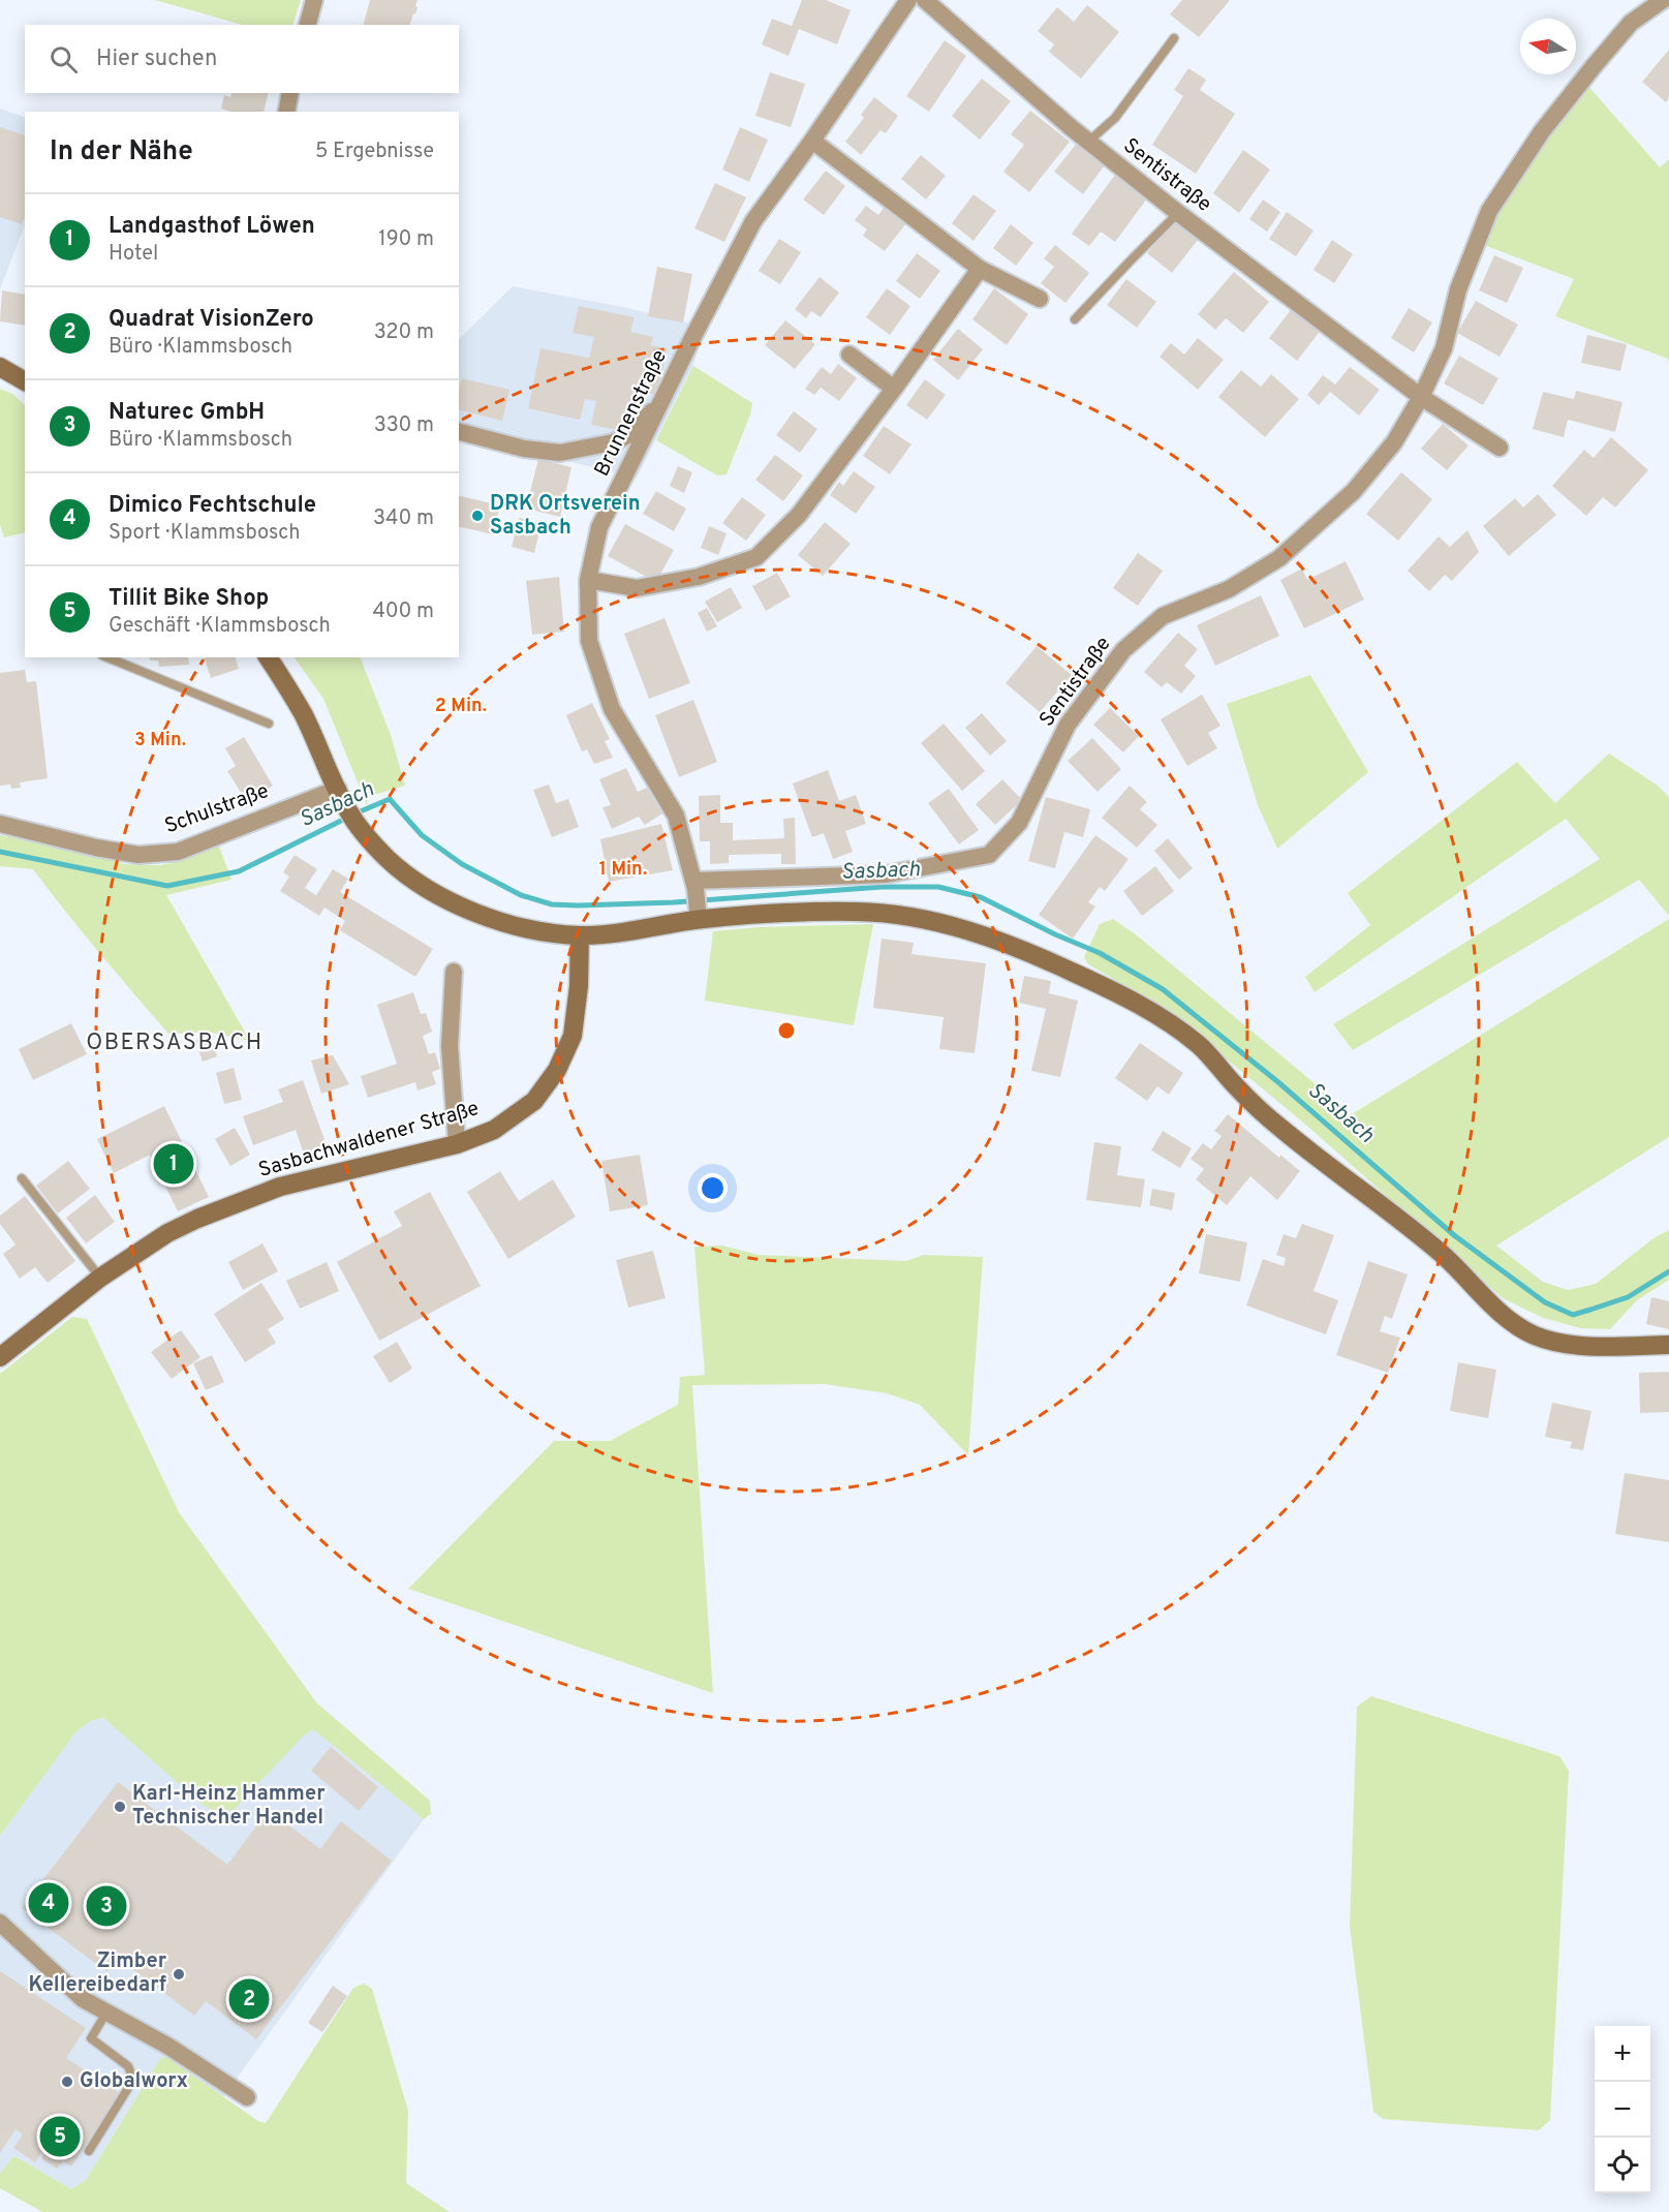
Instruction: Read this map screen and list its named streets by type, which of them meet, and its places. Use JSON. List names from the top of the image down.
{
  "streets": {
    "main road": ["Sasbachwaldener Straße"],
    "street": ["Sentistraße", "Brunnenstraße", "Schulstraße"]
  },
  "crossings": [
    ["Sentistraße", "Brunnenstraße"]
  ],
  "districts": ["OBERSASBACH"],
  "water": ["Sasbach"],
  "places": [
    "DRK Ortsverein Sasbach",
    "Karl-Heinz Hammer Technischer Handel",
    "Zimber Kellereibedarf",
    "Globalworx"
  ],
  "north": "left",
  "page": {
    "search": "Hier suchen",
    "heading": ["In der Nähe", "5 Ergebnisse"],
    "list": [
      {
        "mark": "1",
        "name": "Landgasthof Löwen",
        "note": "Hotel",
        "value": "190 m"
      },
      {
        "mark": "2",
        "name": "Quadrat VisionZero",
        "note": "Büro · Klammsbosch",
        "value": "320 m"
      },
      {
        "mark": "3",
        "name": "Naturec GmbH",
        "note": "Büro · Klammsbosch",
        "value": "330 m"
      },
      {
        "mark": "4",
        "name": "Dimico Fechtschule",
        "note": "Sport · Klammsbosch",
        "value": "340 m"
      },
      {
        "mark": "5",
        "name": "Tillit Bike Shop",
        "note": "Geschäft · Klammsbosch",
        "value": "400 m"
      }
    ],
    "pins": [
      "1",
      "4",
      "3",
      "2",
      "5"
    ],
    "map_buttons": ["+", "−"]
  },
  "rings": ["2 Min.", "3 Min.", "1 Min."]
}
